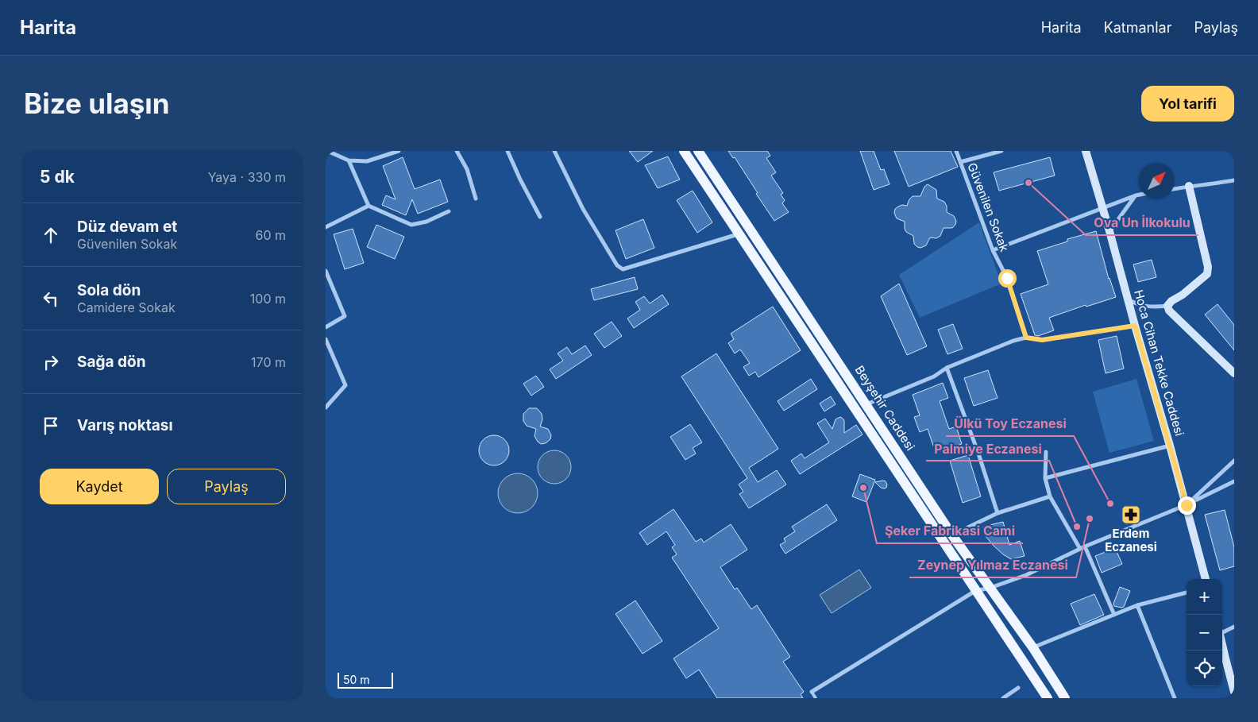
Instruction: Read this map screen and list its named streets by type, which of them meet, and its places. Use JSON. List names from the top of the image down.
{
  "streets": {
    "main road": ["Beyşehir Caddesi"],
    "street": ["Güvenilen Sokak", "Hoca Cihan Tekke Caddesi"]
  },
  "places": {
    "other": [
      "Ova Un İlkokulu",
      "Şeker Fabrikasi Cami",
      "Ülkü Toy Eczanesi",
      "Zeynep Yılmaz Eczanesi",
      "Palmiye Eczanesi"
    ],
    "pharmacy": ["Erdem Eczanesi"]
  },
  "scale_bar": "50 m",
  "north": "top right",
  "page": {
    "header": "Harita",
    "nav": ["Harita", "Katmanlar", "Paylaş"],
    "buttons": [
      "Yol tarifi",
      ["Kaydet", "Paylaş"]
    ],
    "title": "Bize ulaşın",
    "heading": ["5 dk", "Yaya · 330 m"],
    "list": [
      ["Düz devam et", "Güvenilen Sokak", "60 m"],
      ["Sola dön", "Camidere Sokak", "100 m"],
      ["Sağa dön", "170 m"],
      "Varış noktası"
    ],
    "map_buttons": ["+", "−"],
    "scale": "50 m"
  }
}
